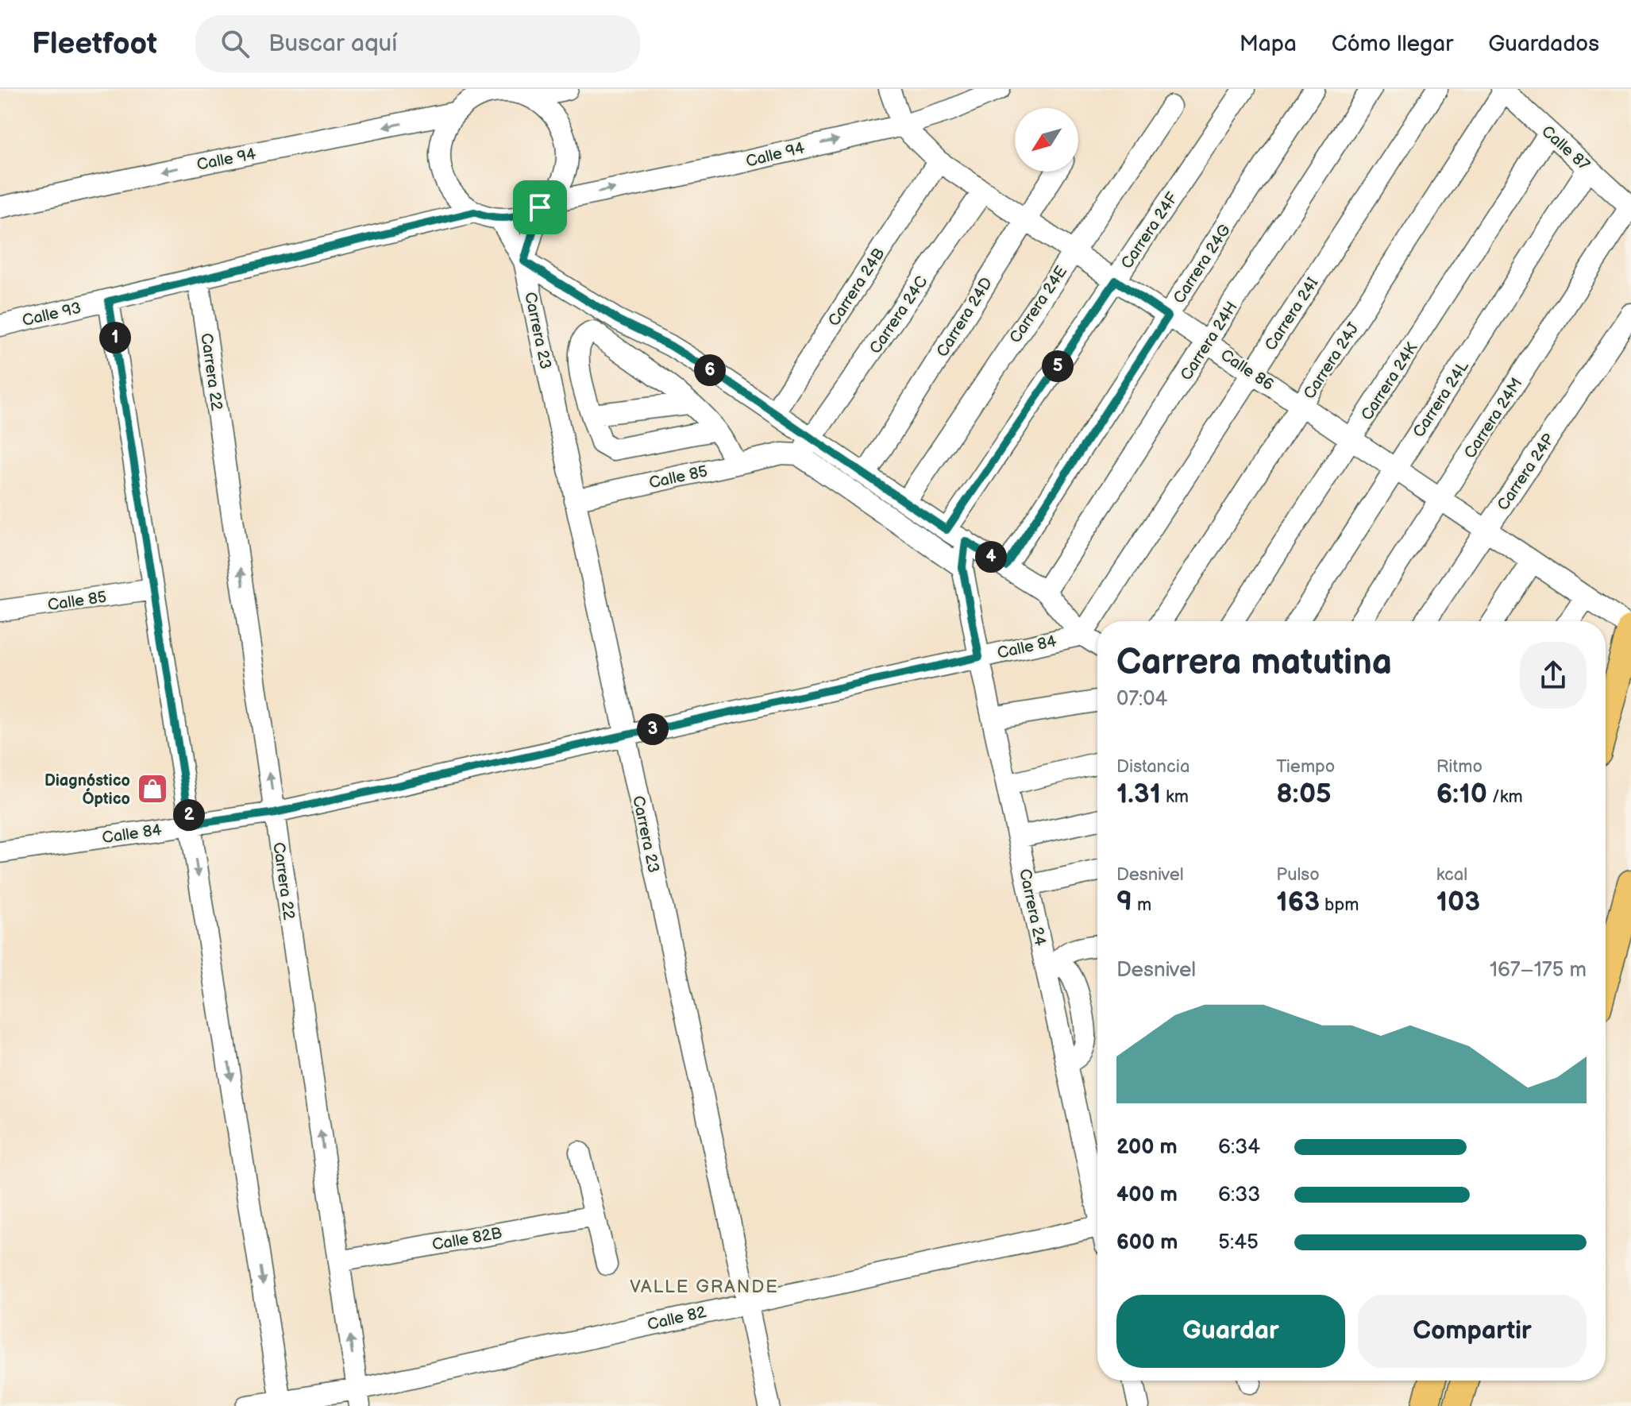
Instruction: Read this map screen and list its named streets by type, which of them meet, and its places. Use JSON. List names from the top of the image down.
{
  "streets": {
    "street": [
      "Calle 87",
      "Calle 94",
      "Carrera 24F",
      "Carrera 24G",
      "Carrera 24B",
      "Carrera 24E",
      "Calle 93",
      "Carrera 24I",
      "Carrera 24C",
      "Carrera 24D",
      "Carrera 23",
      "Carrera 24H",
      "Carrera 24J",
      "Calle 86",
      "Carrera 22",
      "Carrera 24K",
      "Carrera 24L",
      "Carrera 24M",
      "Carrera 24P",
      "Calle 85",
      "Calle 84",
      "Carrera 24",
      "Calle 82B",
      "Calle 82"
    ]
  },
  "crossings": [
    ["Calle 87", "Carrera 24J"],
    ["Calle 87", "Carrera 24K"],
    ["Calle 87", "Carrera 24L"],
    ["Calle 87", "Carrera 24M"],
    ["Calle 94", "Calle 93"],
    ["Calle 94", "Carrera 23"],
    ["Calle 94", "Calle 86"],
    ["Carrera 24F", "Calle 86"],
    ["Carrera 24G", "Calle 86"],
    ["Carrera 24B", "Calle 86"],
    ["Carrera 24E", "Calle 86"],
    ["Calle 93", "Carrera 23"],
    ["Calle 93", "Carrera 22"],
    ["Carrera 24I", "Calle 86"],
    ["Carrera 24C", "Calle 86"],
    ["Carrera 24C", "Calle 85"],
    ["Carrera 24D", "Calle 86"],
    ["Carrera 23", "Calle 85"],
    ["Carrera 23", "Calle 84"],
    ["Carrera 23", "Calle 82"],
    ["Carrera 24H", "Calle 86"],
    ["Carrera 24J", "Calle 86"],
    ["Calle 86", "Carrera 24K"],
    ["Calle 86", "Carrera 24L"],
    ["Calle 86", "Carrera 24M"],
    ["Calle 86", "Carrera 24P"],
    ["Carrera 22", "Calle 84"],
    ["Carrera 22", "Calle 82B"],
    ["Carrera 22", "Calle 82"],
    ["Calle 84", "Carrera 24"]
  ],
  "districts": ["VALLE GRANDE"],
  "places": {
    "shop": ["Diagnóstico Óptico"]
  },
  "north": "bottom left",
  "page": {
    "header": "Fleetfoot",
    "search": "Buscar aquí",
    "nav": ["Mapa", "Cómo llegar", "Guardados"],
    "pins": [
      "1",
      "5",
      "6",
      "4",
      "3",
      "2"
    ],
    "heading": ["Carrera matutina", "07:04"],
    "stats": [
      ["Distancia", "1.31 km"],
      ["Tiempo", "8:05"],
      ["Ritmo", "6:10 /km"],
      ["Desnivel", "9 m"],
      ["Pulso", "163 bpm"],
      ["kcal", "103"]
    ],
    "chart": ["Desnivel", "167–175 m"],
    "list": [
      {
        "name": "200 m",
        "note": "6:34"
      },
      {
        "name": "400 m",
        "note": "6:33"
      },
      {
        "name": "600 m",
        "note": "5:45"
      }
    ],
    "buttons": ["Guardar", "Compartir"]
  }
}
